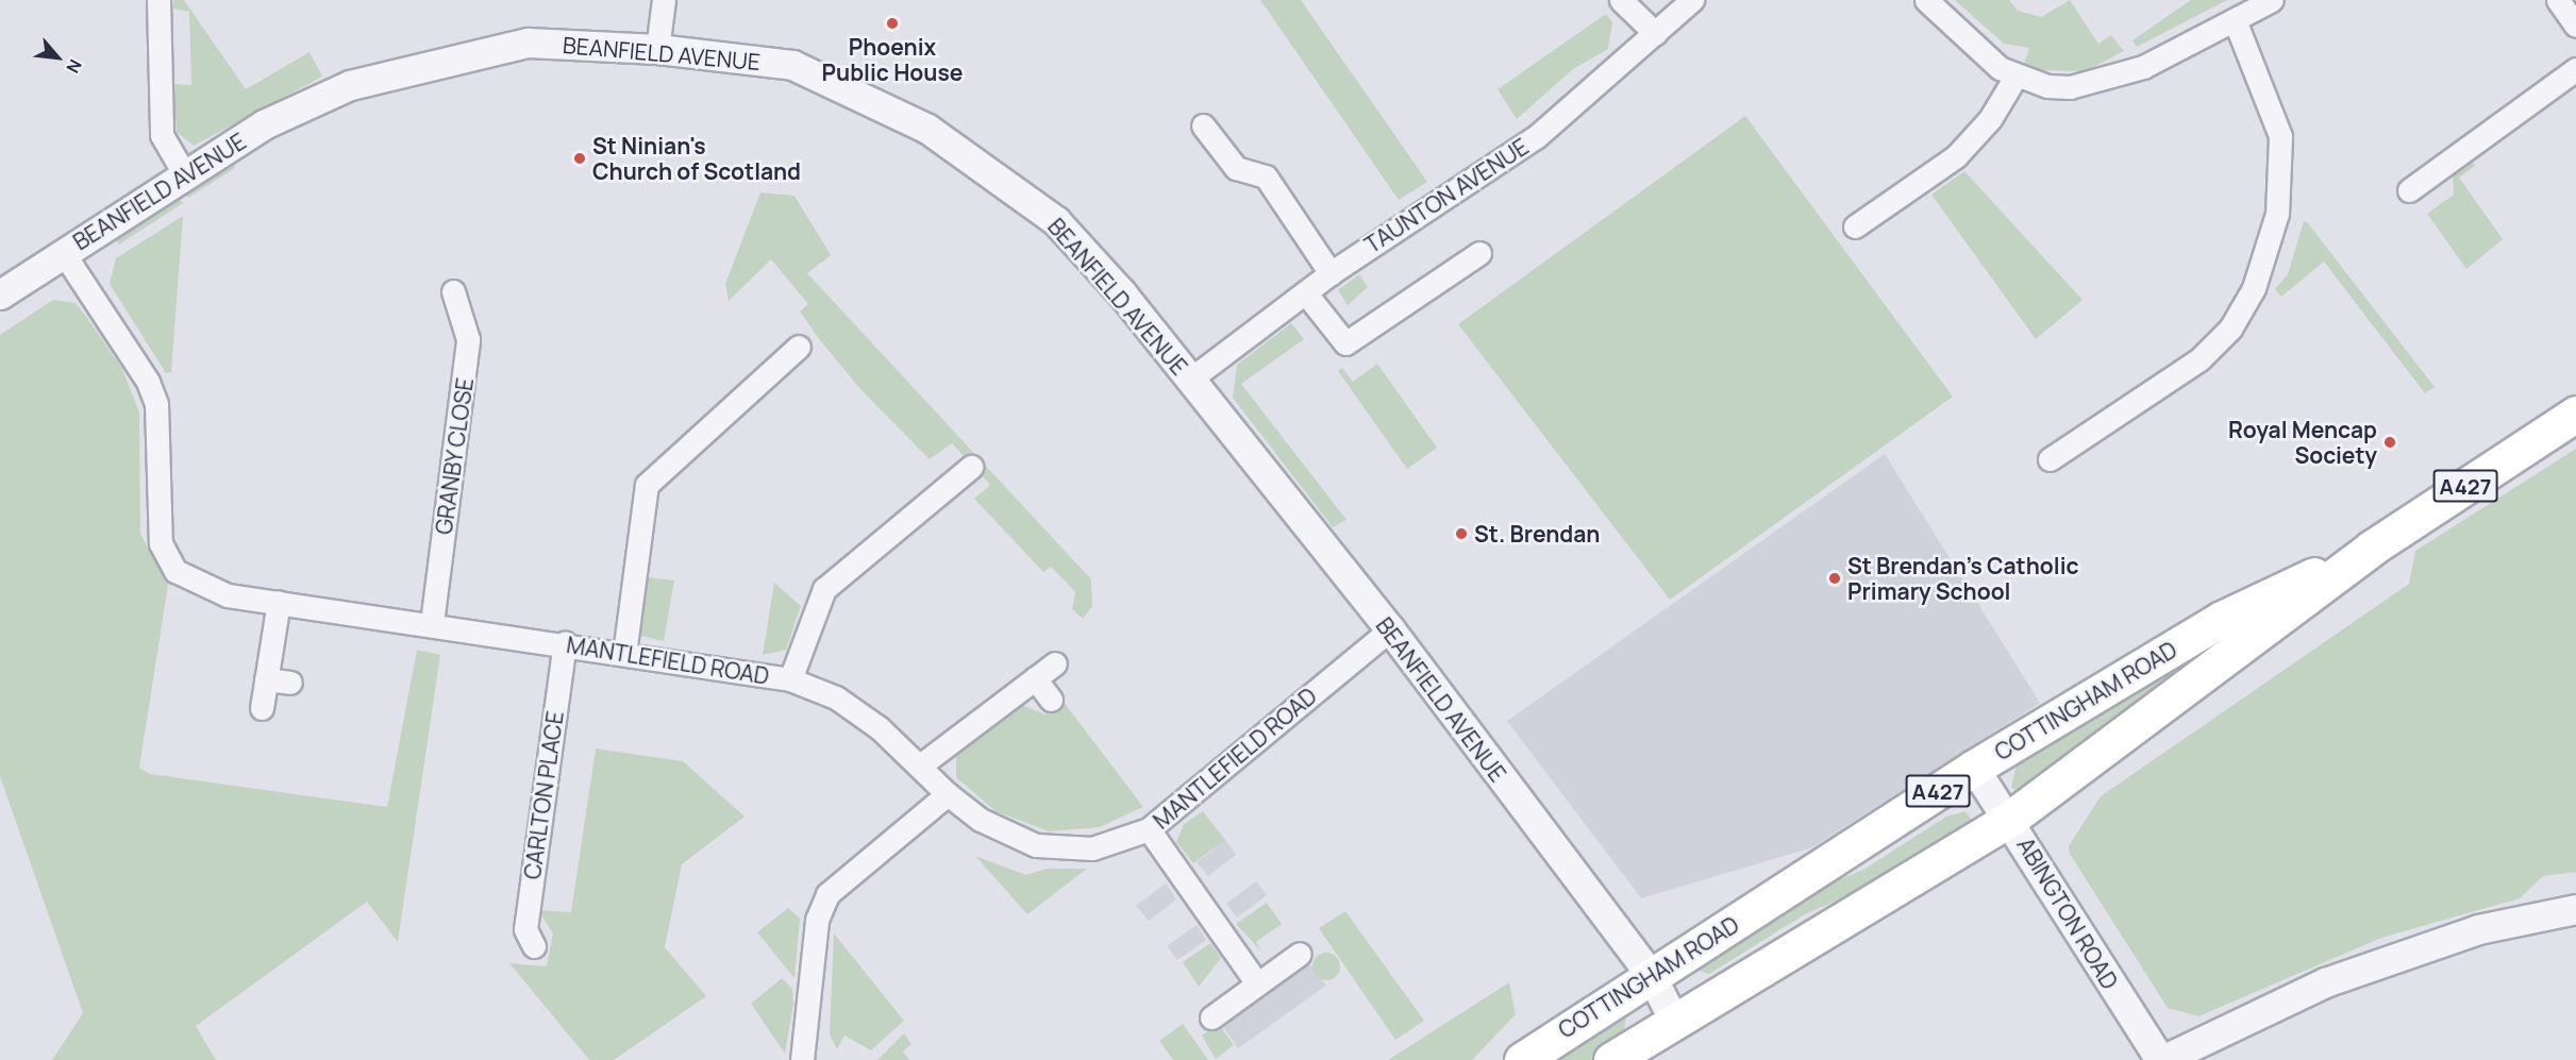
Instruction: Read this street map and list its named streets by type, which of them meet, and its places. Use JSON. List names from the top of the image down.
{
  "streets": {
    "highway": ["A427", "COTTINGHAM ROAD"],
    "street": [
      "BEANFIELD AVENUE",
      "TAUNTON AVENUE",
      "GRANBY CLOSE",
      "MANTLEFIELD ROAD",
      "CARLTON PLACE",
      "ABINGTON ROAD"
    ]
  },
  "crossings": [
    ["BEANFIELD AVENUE", "TAUNTON AVENUE"],
    ["BEANFIELD AVENUE", "MANTLEFIELD ROAD"],
    ["BEANFIELD AVENUE", "COTTINGHAM ROAD"],
    ["GRANBY CLOSE", "MANTLEFIELD ROAD"],
    ["MANTLEFIELD ROAD", "CARLTON PLACE"],
    ["COTTINGHAM ROAD", "ABINGTON ROAD"]
  ],
  "places": [
    "Phoenix Public House",
    "St Ninian's Church of Scotland",
    "Royal Mencap Society",
    "St. Brendan",
    "St Brendan's Catholic Primary School"
  ],
  "north": "bottom right"
}
